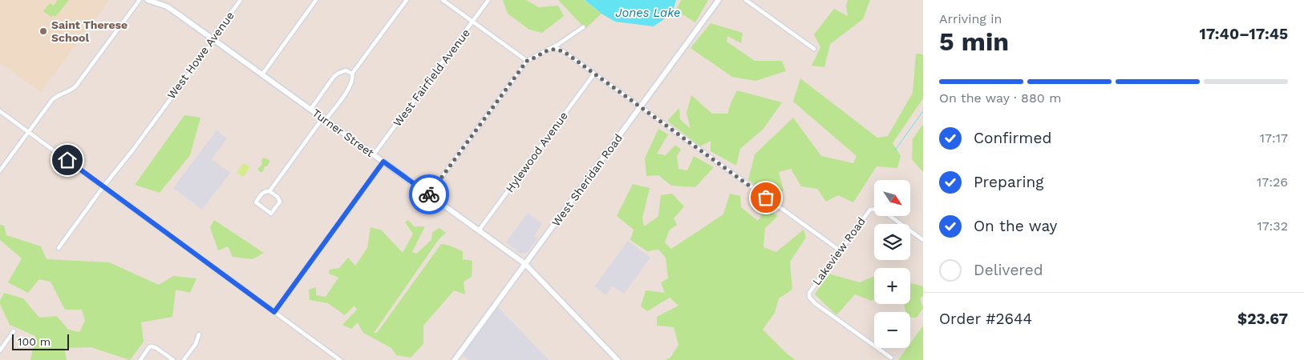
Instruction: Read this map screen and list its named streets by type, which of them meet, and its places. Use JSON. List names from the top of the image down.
{
  "streets": {
    "street": [
      "West Howe Avenue",
      "West Fairfield Avenue",
      "Turner Street",
      "Hylewood Avenue",
      "West Sheridan Road",
      "Lakeview Road"
    ]
  },
  "crossings": [
    ["West Howe Avenue", "Turner Street"],
    ["West Fairfield Avenue", "Turner Street"],
    ["Turner Street", "Hylewood Avenue"],
    ["Turner Street", "West Sheridan Road"]
  ],
  "water": ["Jones Lake"],
  "places": ["Saint Therese School"],
  "scale_bar": "100 m",
  "north": "bottom right",
  "page": {
    "heading": ["5 min", "Arriving in", "17:40–17:45"],
    "panel": ["Order #2644", "$23.67"],
    "bar": "On the way · 880 m",
    "list": [
      ["Confirmed", "17:17"],
      ["Preparing", "17:26"],
      ["On the way", "17:32"],
      "Delivered"
    ],
    "map_buttons": ["+", "−"],
    "scale": "100 m"
  }
}
